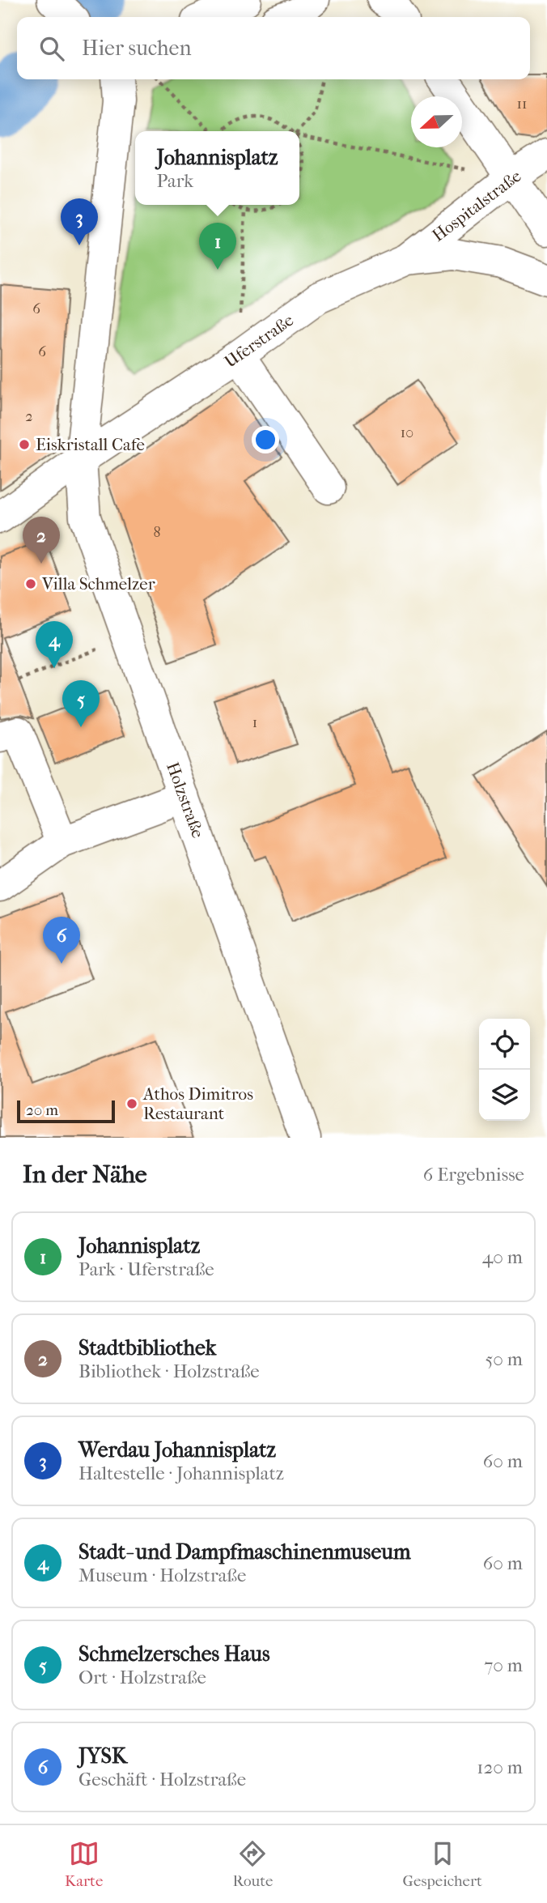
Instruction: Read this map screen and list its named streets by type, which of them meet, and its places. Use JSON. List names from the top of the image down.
{
  "streets": {
    "street": ["Hospitalstraße", "Uferstraße", "Holzstraße"]
  },
  "crossings": [
    ["Hospitalstraße", "Uferstraße"],
    ["Uferstraße", "Holzstraße"]
  ],
  "places": ["Eiskristall Cafe", "Villa Schmelzer", "Athos Dimitros Restaurant"],
  "house_numbers": [
    "11",
    "6",
    "6",
    "2",
    "10",
    "8",
    "1"
  ],
  "scale_bar": "20 m",
  "north": "left",
  "page": {
    "search": "Hier suchen",
    "popup": ["Johannisplatz", "Park"],
    "pins": [
      "3",
      "1",
      "2",
      "4",
      "5",
      "6"
    ],
    "scale": "20 m",
    "heading": ["In der Nähe", "6 Ergebnisse"],
    "list": [
      {
        "mark": "1",
        "name": "Johannisplatz",
        "note": "Park · Uferstraße",
        "value": "40 m"
      },
      {
        "mark": "2",
        "name": "Stadtbibliothek",
        "note": "Bibliothek · Holzstraße",
        "value": "50 m"
      },
      {
        "mark": "3",
        "name": "Werdau Johannisplatz",
        "note": "Haltestelle · Johannisplatz",
        "value": "60 m"
      },
      {
        "mark": "4",
        "name": "Stadt- und Dampfmaschinenmuseum",
        "note": "Museum · Holzstraße",
        "value": "60 m"
      },
      {
        "mark": "5",
        "name": "Schmelzersches Haus",
        "note": "Ort · Holzstraße",
        "value": "70 m"
      },
      {
        "mark": "6",
        "name": "JYSK",
        "note": "Geschäft · Holzstraße",
        "value": "120 m"
      }
    ],
    "nav": ["Karte", "Route", "Gespeichert"]
  }
}
